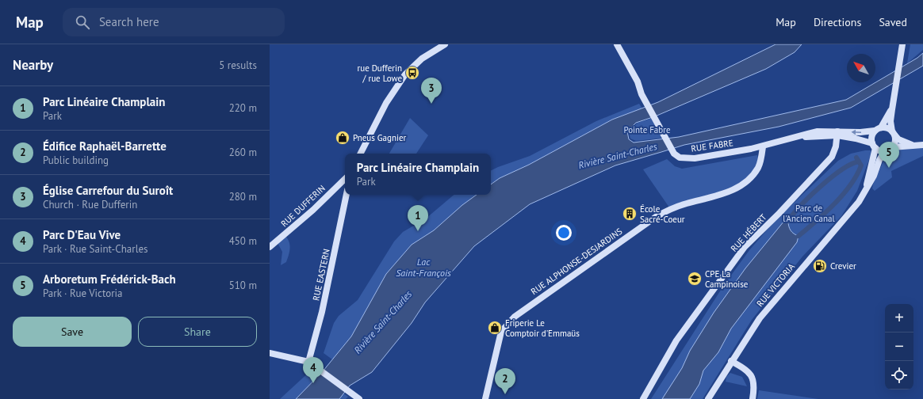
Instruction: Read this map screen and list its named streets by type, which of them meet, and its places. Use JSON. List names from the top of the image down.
{
  "streets": {
    "street": [
      "RUE FABRE",
      "RUE DUFFERIN",
      "RUE HÉBERT",
      "RUE ALPHONSE-DESJARDINS",
      "RUE EASTERN",
      "RUE VICTORIA"
    ]
  },
  "crossings": [
    ["RUE FABRE", "RUE HÉBERT"],
    ["RUE FABRE", "RUE ALPHONSE-DESJARDINS"],
    ["RUE FABRE", "RUE VICTORIA"]
  ],
  "water": ["Rivière Saint-Charles", "Lac Saint-François"],
  "parks": ["Pointe Fabre", "Parc de l'Ancien Canal"],
  "places": {
    "bus stop": ["rue Dufferin / rue Lowe"],
    "shop": ["Pneus Gagnier", "Friperie Le Comptoir d'Emmaüs"],
    "building": ["École Sacré-Coeur"],
    "fuel station": ["Crevier"],
    "school or university": ["CPE La Campinoise"]
  },
  "north": "top left",
  "page": {
    "header": "Map",
    "search": "Search here",
    "nav": ["Map", "Directions", "Saved"],
    "heading": ["Nearby", "5 results"],
    "pins": [
      "3",
      "5",
      "1",
      "4",
      "2"
    ],
    "list": [
      {
        "mark": "1",
        "name": "Parc Linéaire Champlain",
        "note": "Park",
        "value": "220 m"
      },
      {
        "mark": "2",
        "name": "Édifice Raphaël-Barrette",
        "note": "Public building",
        "value": "260 m"
      },
      {
        "mark": "3",
        "name": "Église Carrefour du Suroît",
        "note": "Church · Rue Dufferin",
        "value": "280 m"
      },
      {
        "mark": "4",
        "name": "Parc D'Eau Vive",
        "note": "Park · Rue Saint-Charles",
        "value": "450 m"
      },
      {
        "mark": "5",
        "name": "Arboretum Frédérick-Bach",
        "note": "Park · Rue Victoria",
        "value": "510 m"
      }
    ],
    "popup": ["Parc Linéaire Champlain", "Park"],
    "map_buttons": ["+", "−"],
    "buttons": ["Save", "Share"]
  }
}
